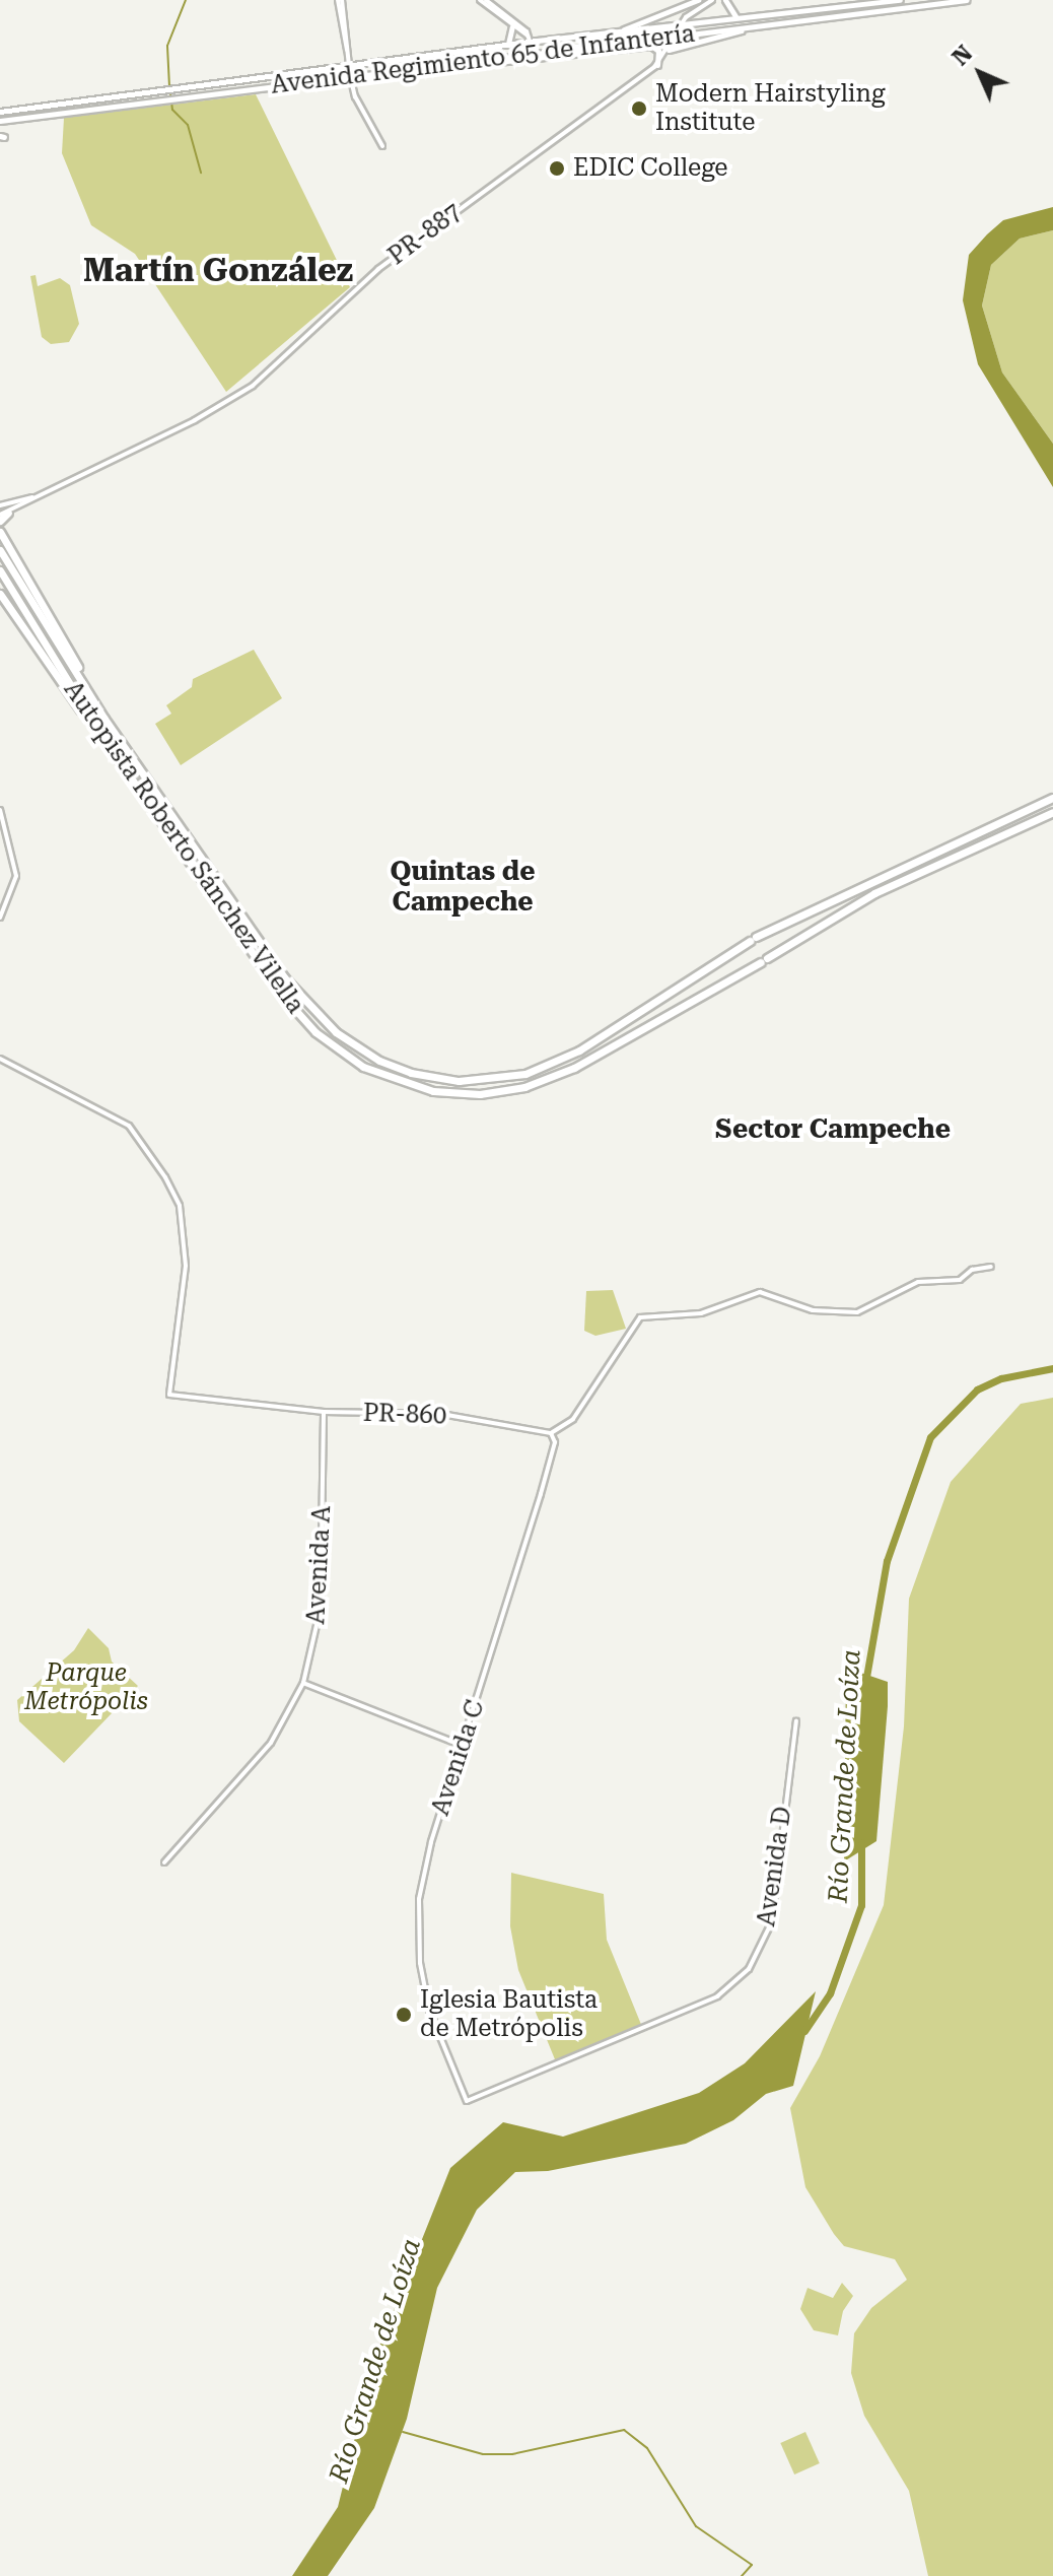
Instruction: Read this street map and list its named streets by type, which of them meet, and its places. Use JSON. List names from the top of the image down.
{
  "streets": {
    "highway": ["Autopista Roberto Sánchez Vilella"],
    "main road": ["Avenida Regimiento 65 de Infantería"],
    "street": [
      "PR-887",
      "PR-860",
      "Avenida A",
      "Avenida C",
      "Avenida D"
    ]
  },
  "crossings": [
    ["Avenida Regimiento 65 de Infantería", "PR-887"],
    ["PR-860", "Avenida A"],
    ["PR-860", "Avenida C"],
    ["Avenida C", "Avenida D"]
  ],
  "districts": ["Martín González", "Quintas de Campeche", "Sector Campeche"],
  "water": ["Río Grande de Loíza"],
  "parks": ["Parque Metrópolis"],
  "places": ["Modern Hairstyling Institute", "EDIC College", "Iglesia Bautista de Metrópolis"],
  "north": "top left"
}
